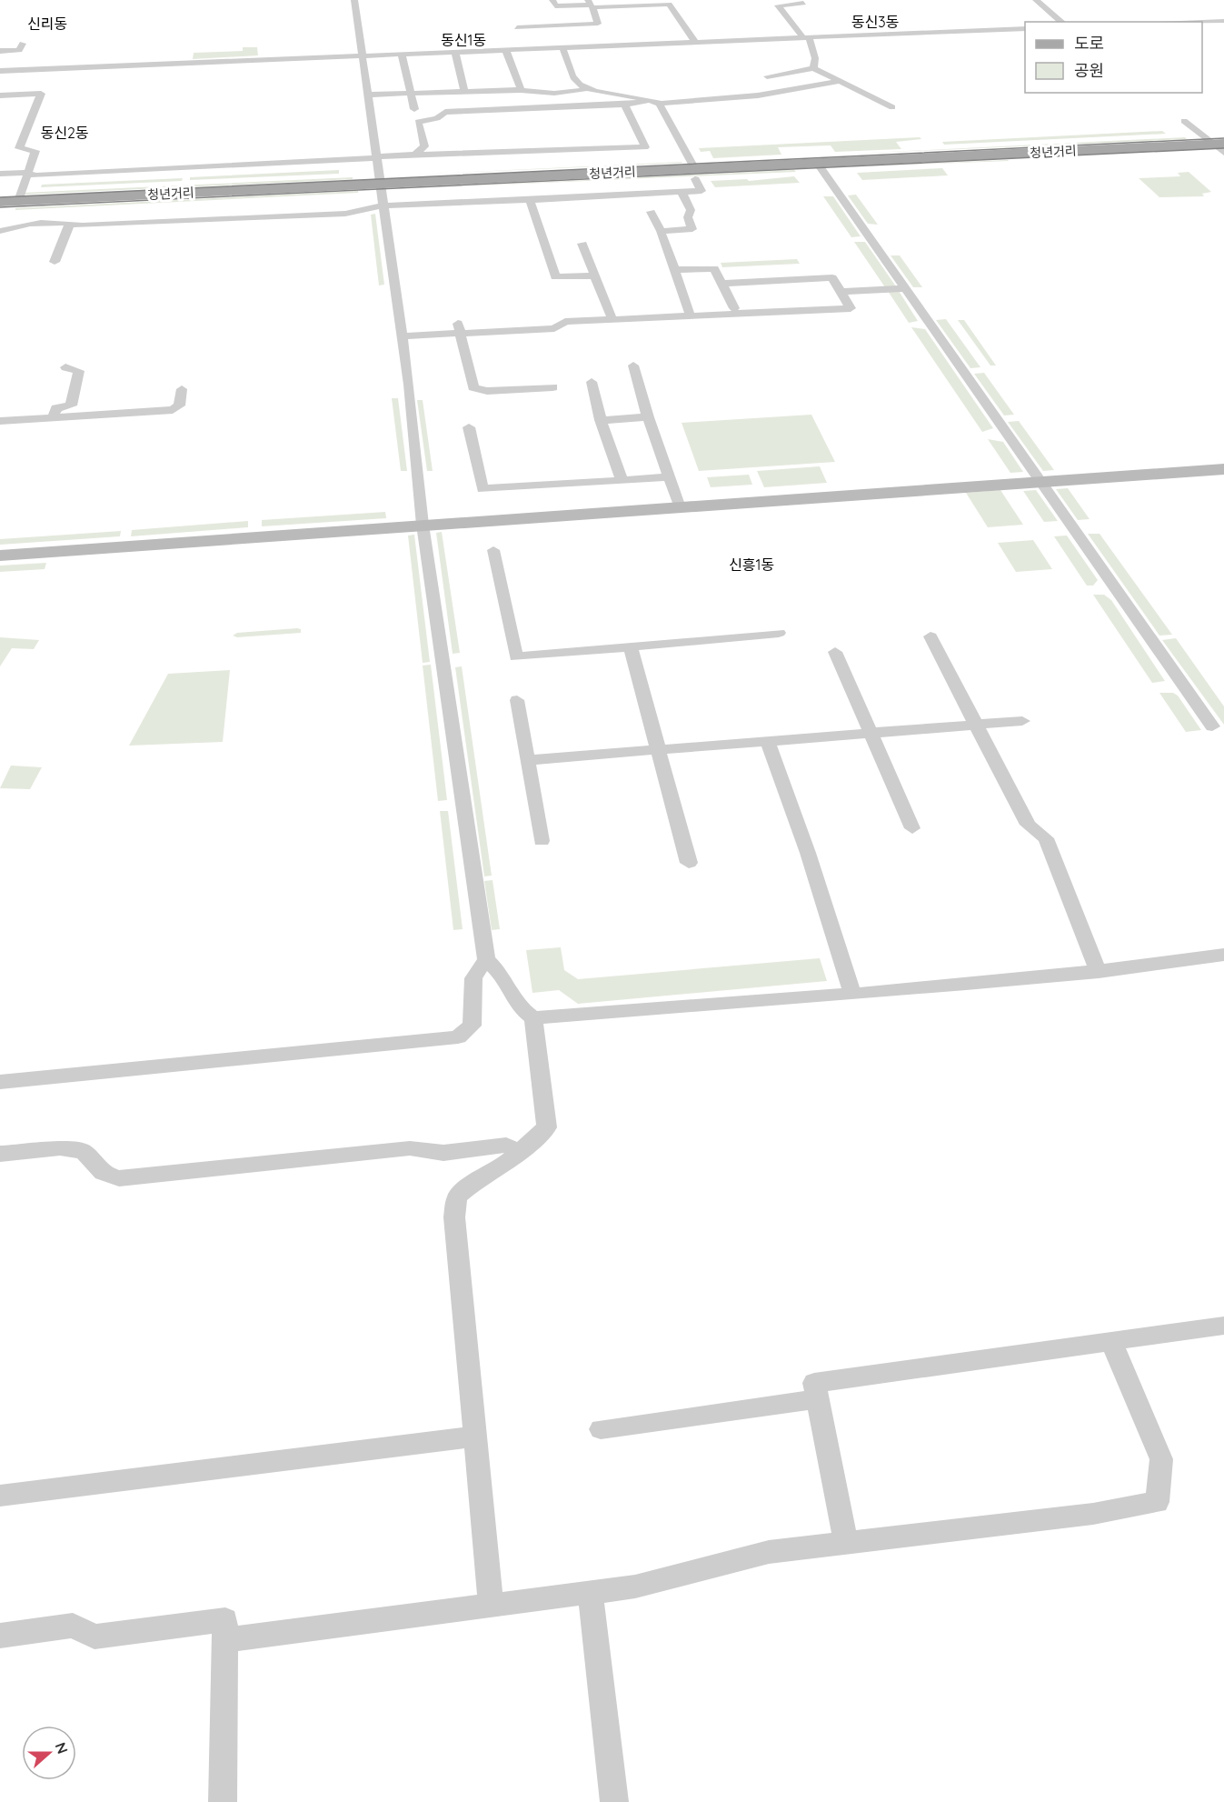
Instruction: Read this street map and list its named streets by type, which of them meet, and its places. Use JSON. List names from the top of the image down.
{
  "streets": {
    "main road": ["청년거리"]
  },
  "districts": [
    "동신3동",
    "신리동",
    "동신1동",
    "동신2동",
    "신흥1동"
  ],
  "legend": ["도로", "공원"],
  "north": "right"
}
